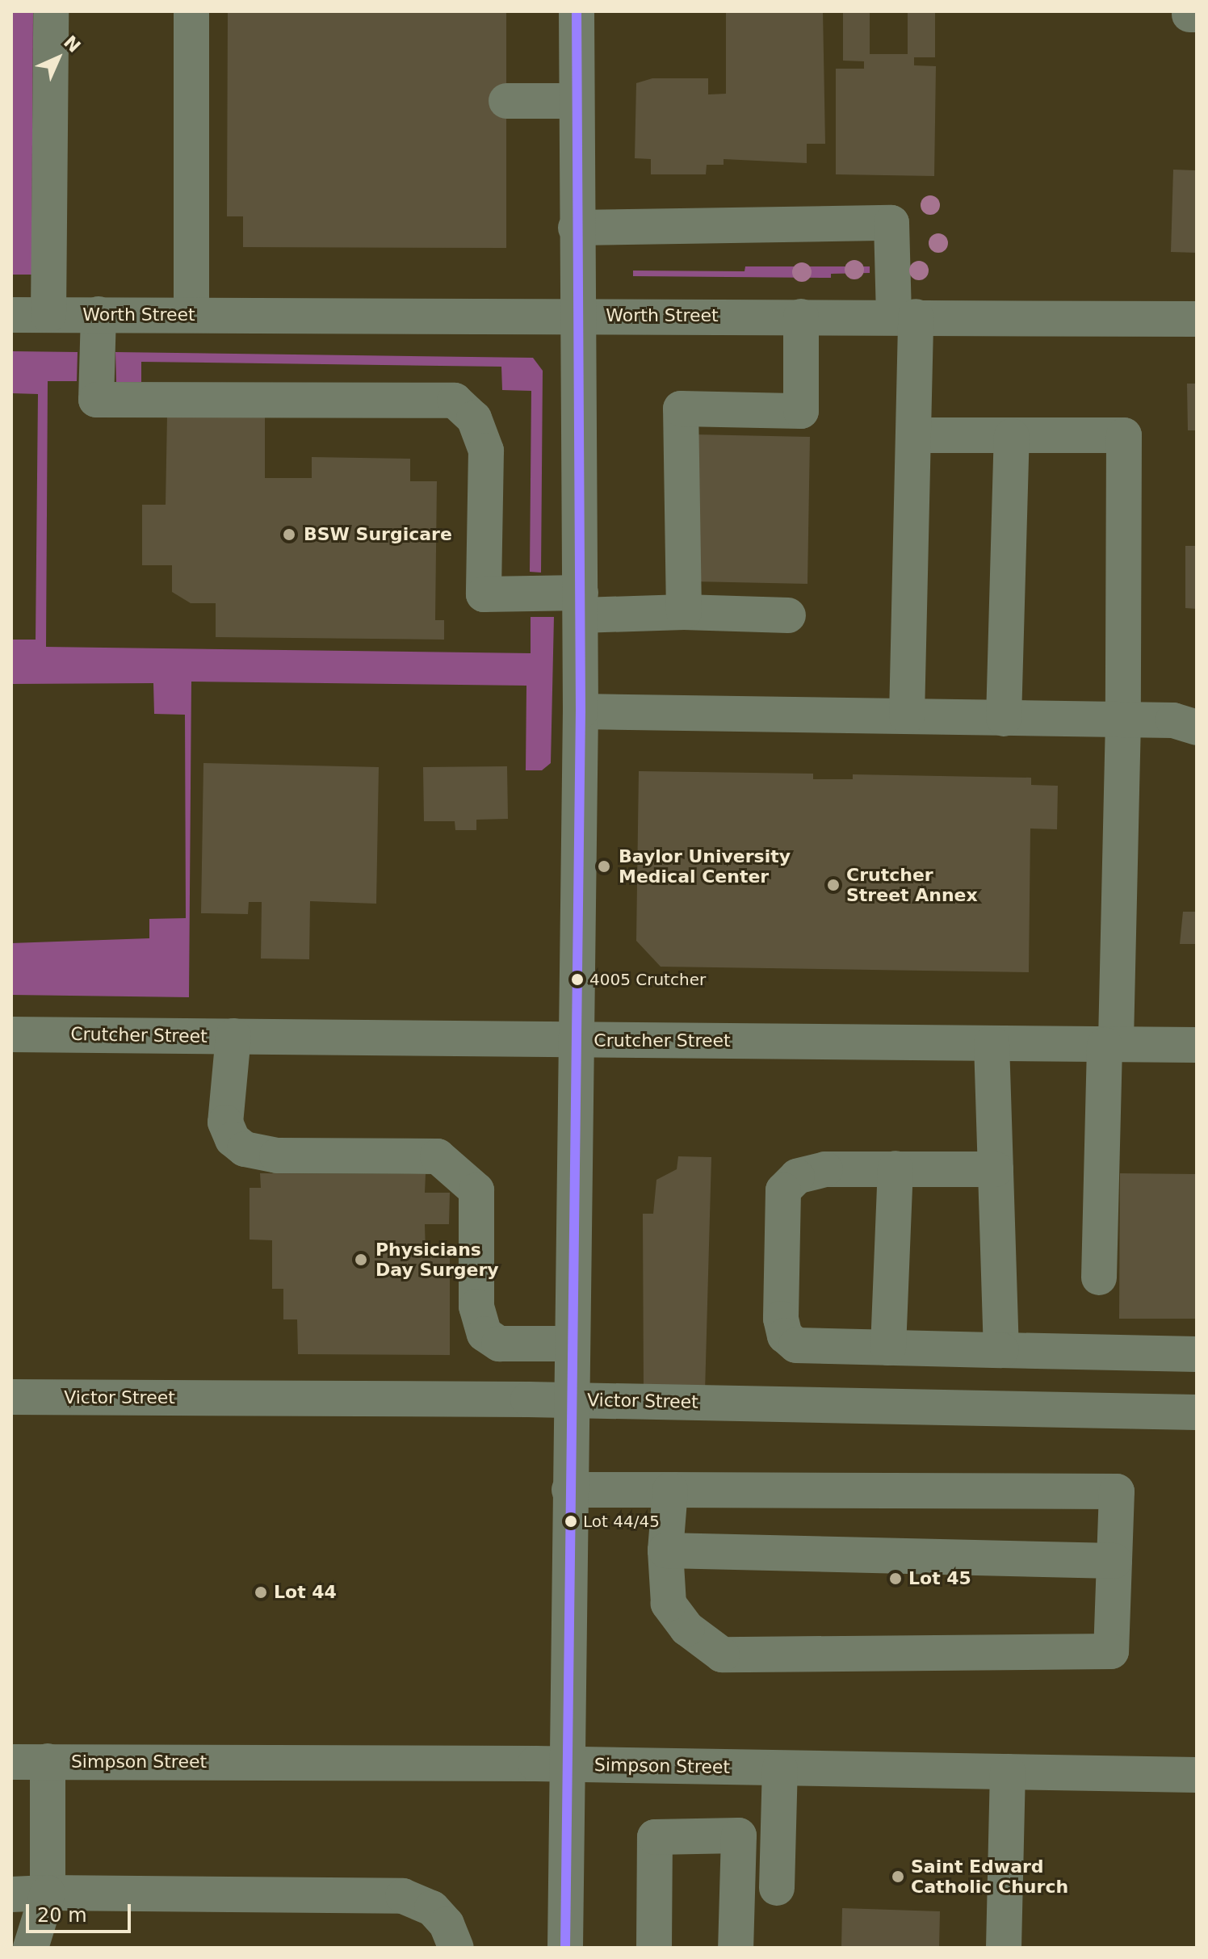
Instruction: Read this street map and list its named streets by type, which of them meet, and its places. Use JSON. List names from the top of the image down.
{
  "streets": {
    "street": [
      "Worth Street",
      "Crutcher Street",
      "Victor Street",
      "Simpson Street"
    ]
  },
  "places": [
    "BSW Surgicare",
    "Baylor University Medical Center",
    "Crutcher Street Annex",
    "4005 Crutcher",
    "Physicians Day Surgery",
    "Lot 44/45",
    "Lot 45",
    "Lot 44",
    "Saint Edward Catholic Church"
  ],
  "scale_bar": "20 m",
  "north": "top right"
}
